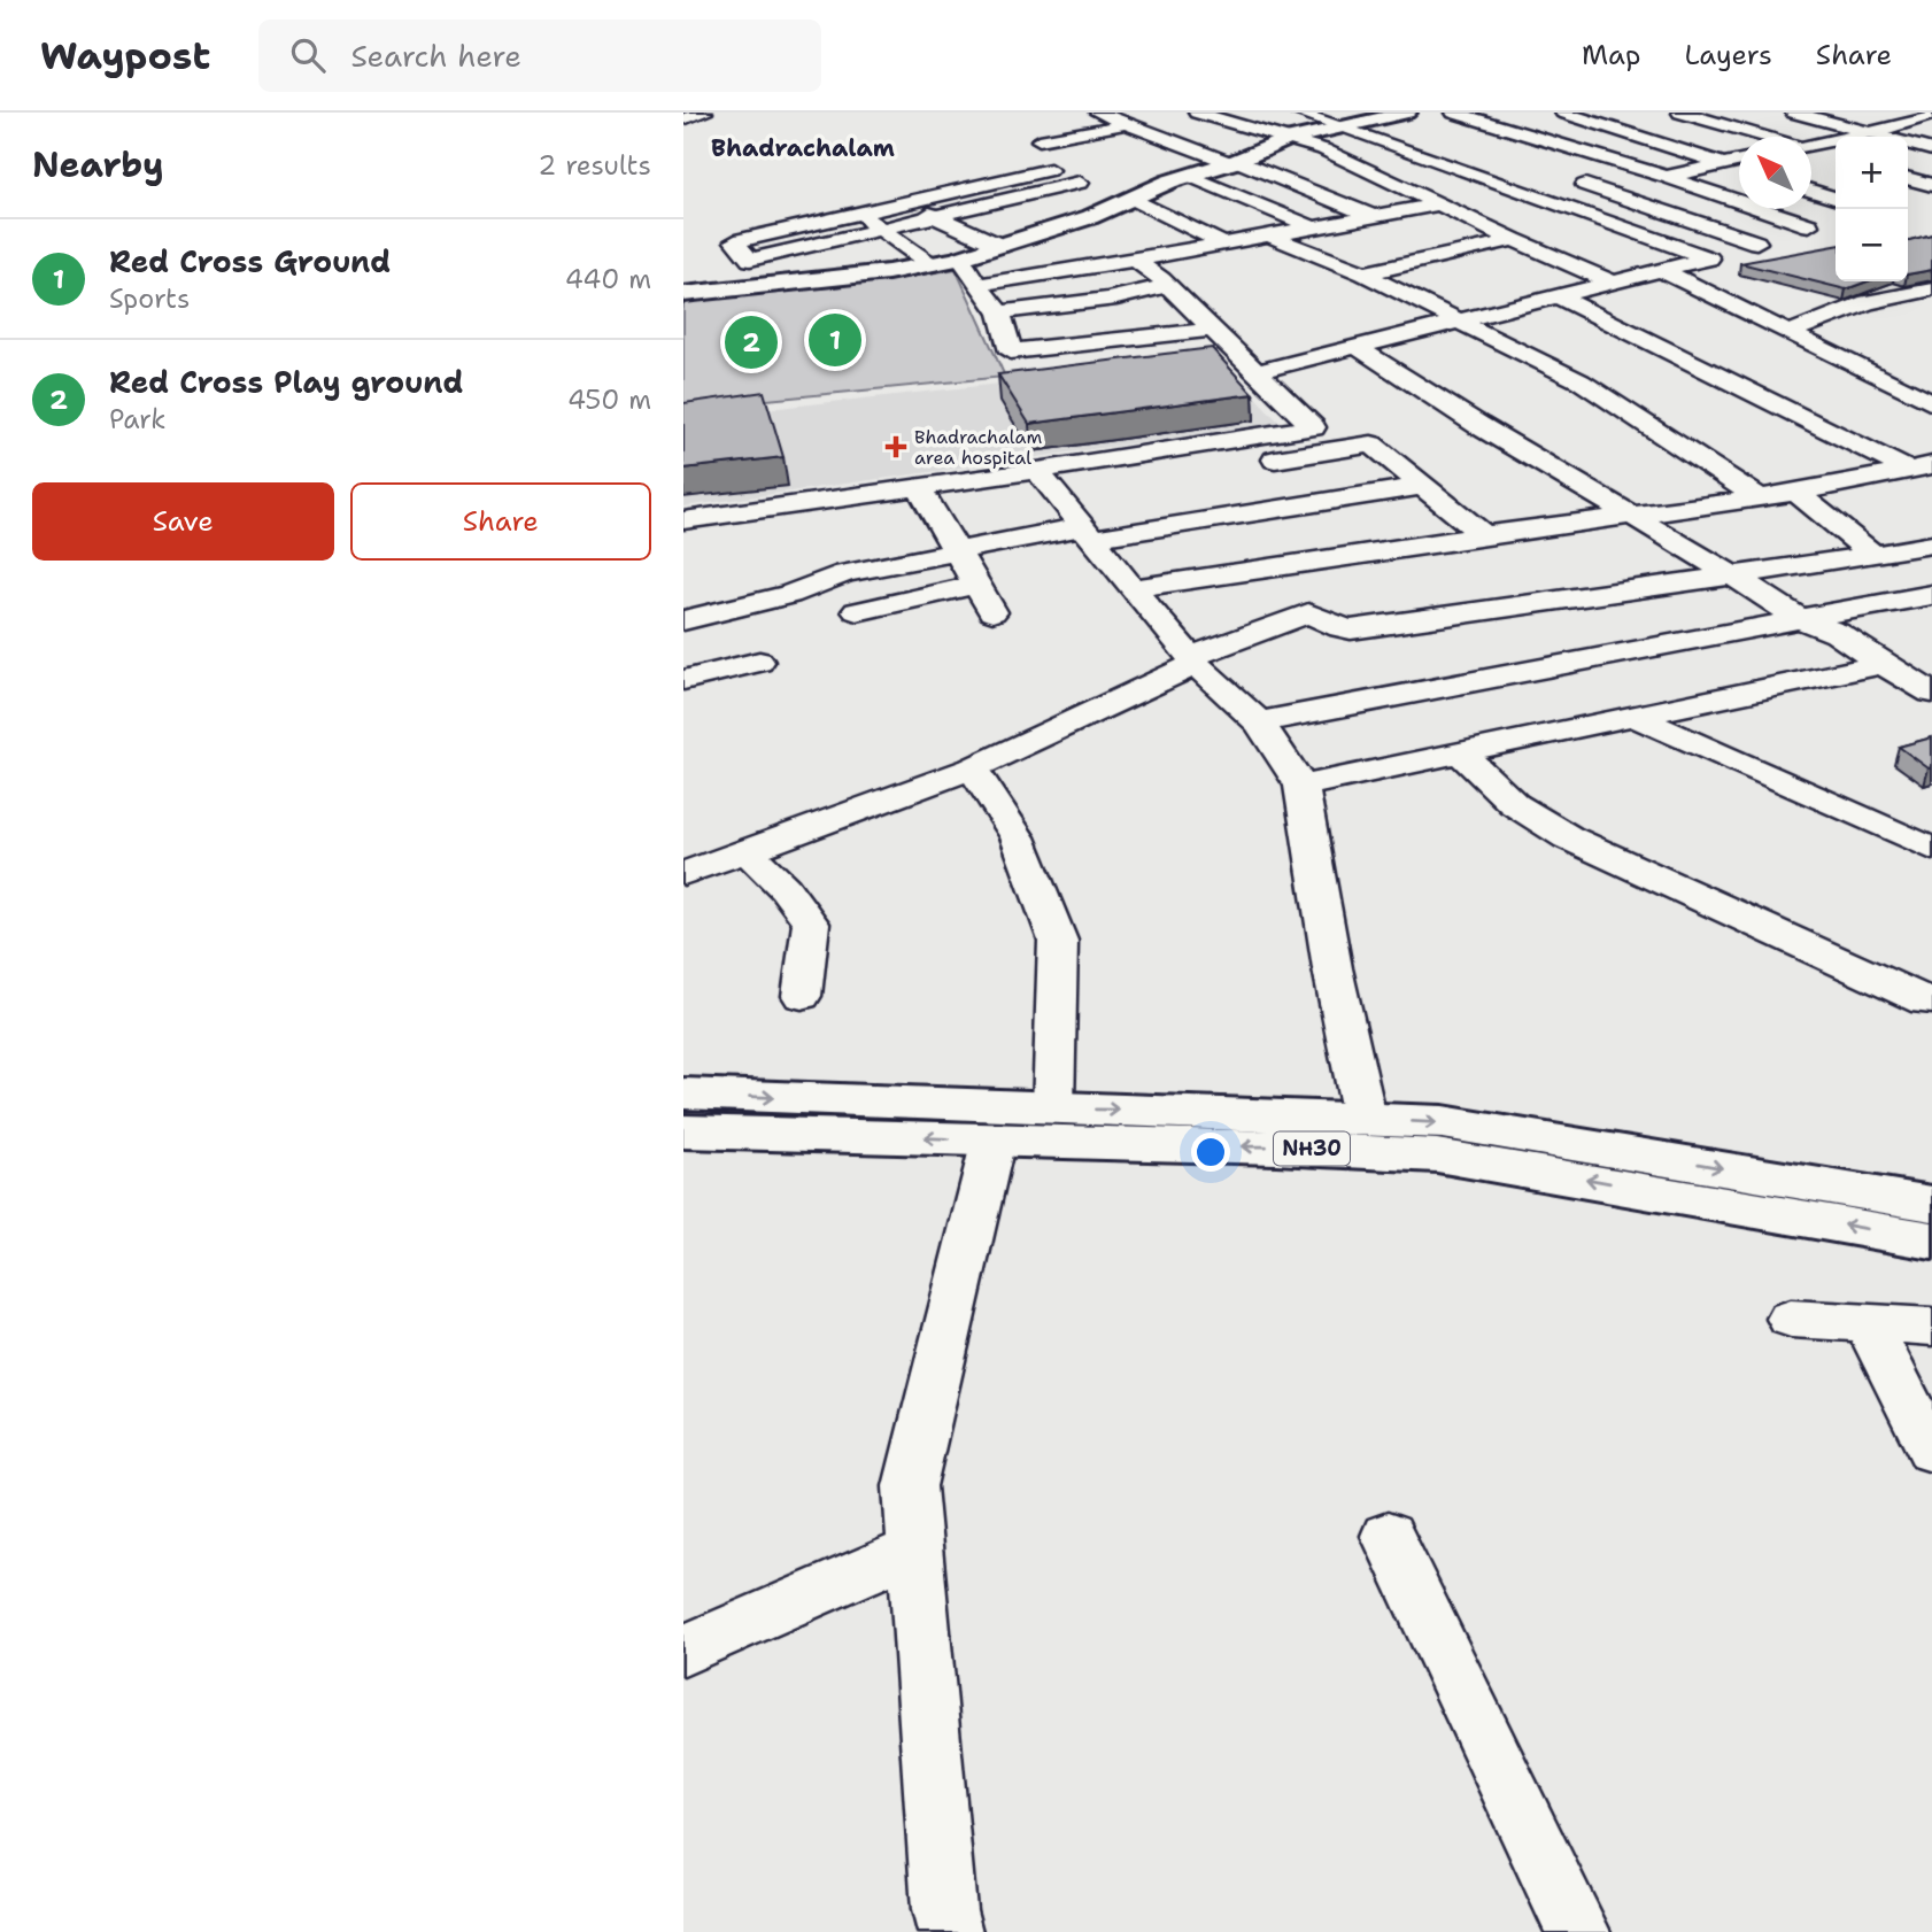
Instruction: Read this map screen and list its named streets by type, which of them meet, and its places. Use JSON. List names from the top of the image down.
{
  "streets": {
    "main road": ["NH30"]
  },
  "districts": ["Bhadrachalam"],
  "places": {
    "health": ["Bhadrachalam area hospital"]
  },
  "north": "top left",
  "page": {
    "header": "Waypost",
    "search": "Search here",
    "nav": ["Map", "Layers", "Share"],
    "heading": ["Nearby", "2 results"],
    "map_buttons": ["+", "−"],
    "list": [
      {
        "mark": "1",
        "name": "Red Cross Ground",
        "note": "Sports",
        "value": "440 m"
      },
      {
        "mark": "2",
        "name": "Red Cross Play ground",
        "note": "Park",
        "value": "450 m"
      }
    ],
    "pins": ["1", "2"],
    "buttons": ["Save", "Share"]
  }
}
